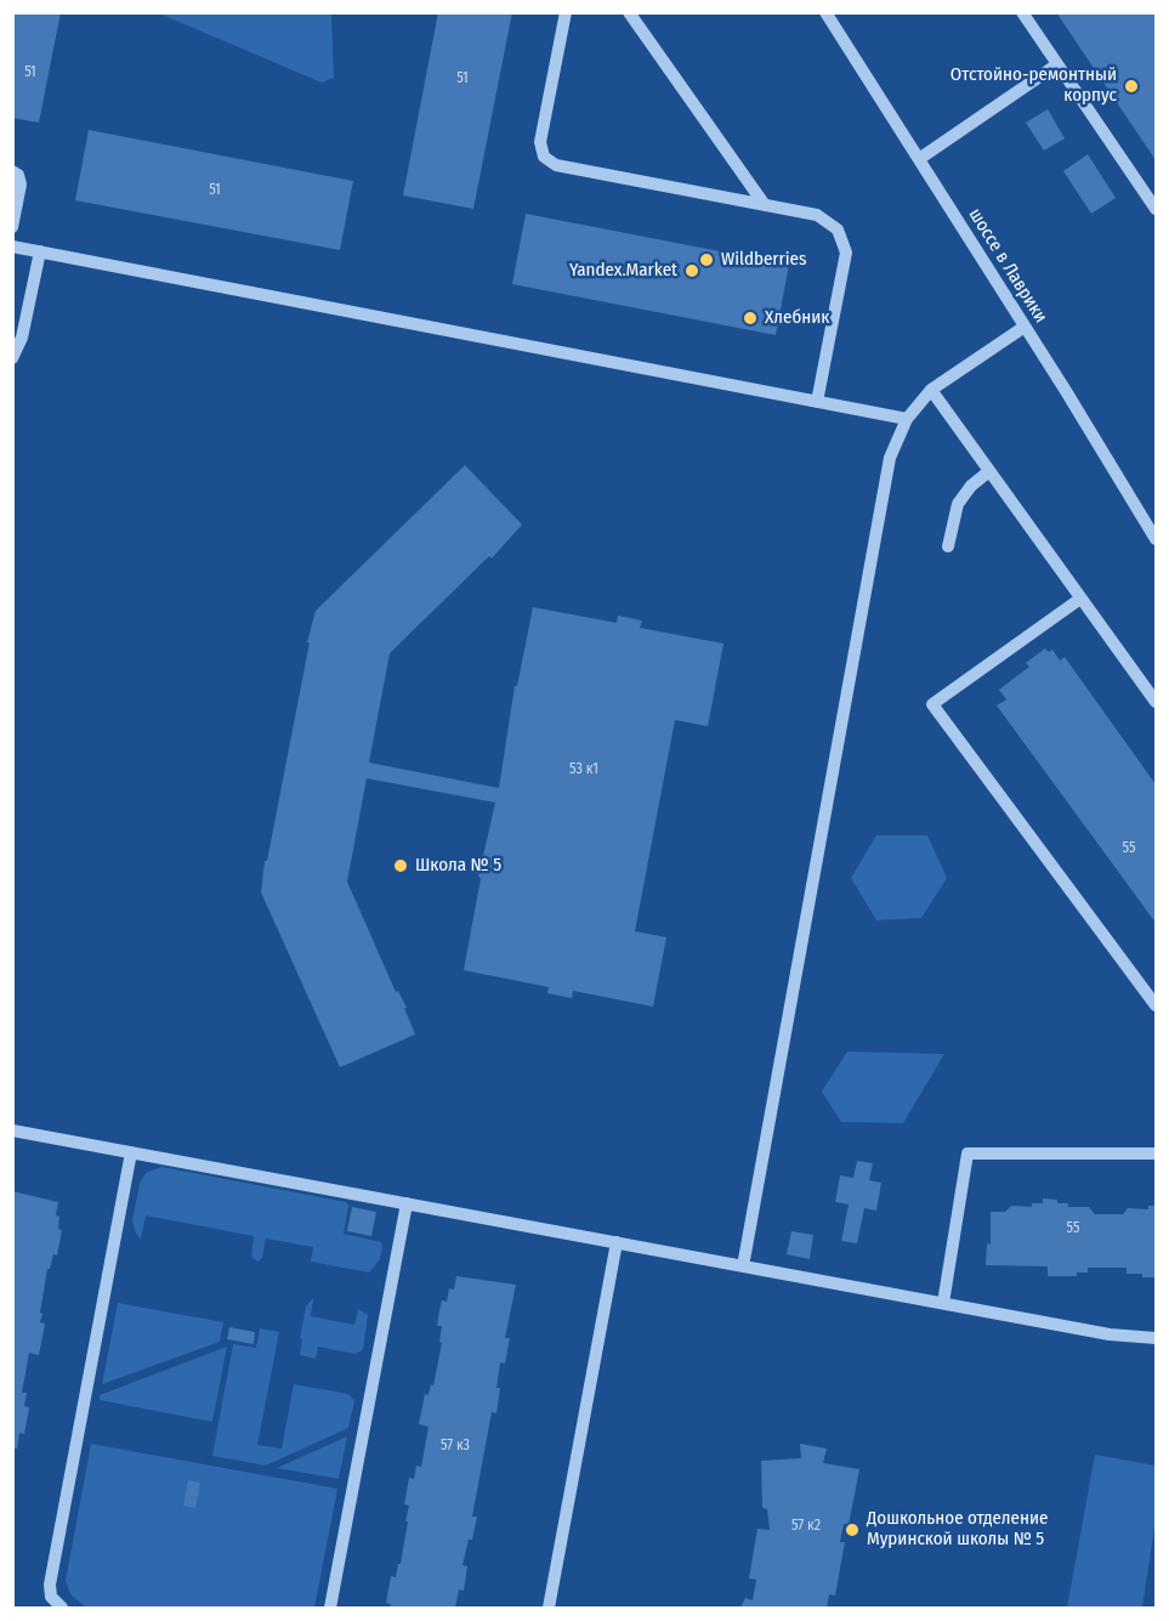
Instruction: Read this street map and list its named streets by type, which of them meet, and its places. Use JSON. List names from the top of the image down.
{
  "streets": {
    "street": ["шоссе в Лаврики"]
  },
  "places": [
    "Отстойно-ремонтный корпус",
    "Wildberries",
    "Yandex.Market",
    "Хлебник",
    "Школа № 5",
    "Дошкольное отделение Муринской школы № 5"
  ],
  "house_numbers": [
    "51",
    "51",
    "51",
    "53 к1",
    "55",
    "55",
    "57 к3",
    "57 к2"
  ]
}
